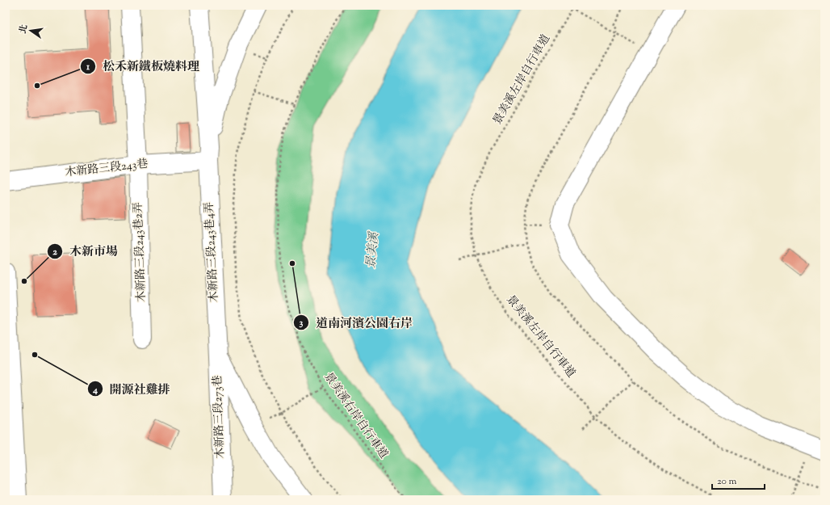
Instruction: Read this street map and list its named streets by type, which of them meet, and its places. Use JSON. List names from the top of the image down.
{
  "streets": {
    "street": [
      "木新路三段243巷",
      "木新路三段243巷2弄",
      "木新路三段243巷4弄",
      "木新路三段273巷"
    ],
    "path": ["景美溪左岸自行車道", "景美溪右岸自行車道"]
  },
  "crossings": [
    ["木新路三段243巷", "木新路三段243巷2弄"],
    ["木新路三段243巷", "木新路三段243巷4弄"],
    ["木新路三段243巷4弄", "木新路三段273巷"]
  ],
  "water": ["景美溪"],
  "places": [
    "松禾新鐵板燒料理",
    "道南河濱公園右岸",
    "木新市場",
    "開源社雞排"
  ],
  "scale_bar": "20 m",
  "north": "left"
}
